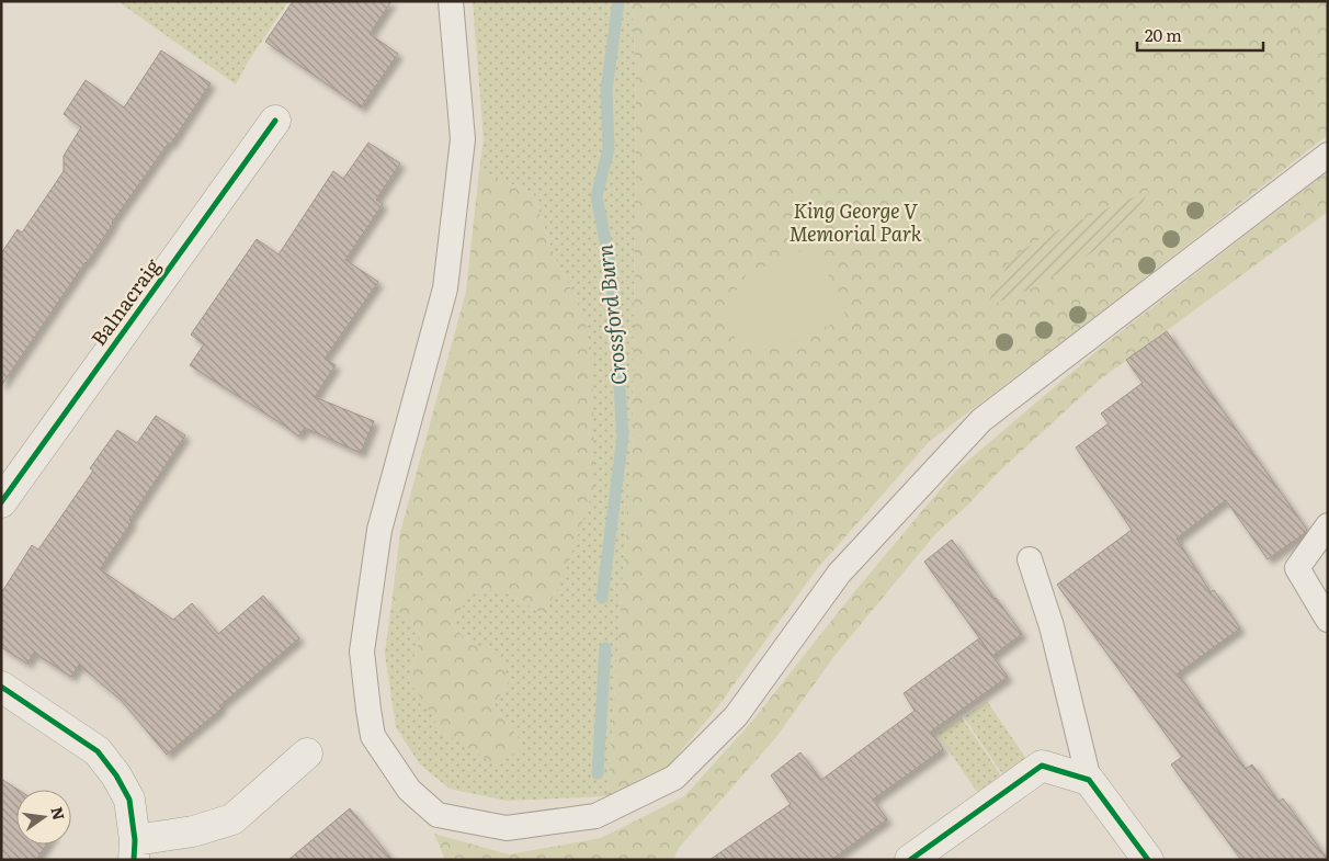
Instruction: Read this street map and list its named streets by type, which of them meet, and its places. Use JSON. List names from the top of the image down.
{
  "streets": {
    "street": ["Balnacraig"]
  },
  "water": ["Crossford Burn"],
  "parks": ["King George V Memorial Park"],
  "scale_bar": "20 m",
  "north": "right"
}
